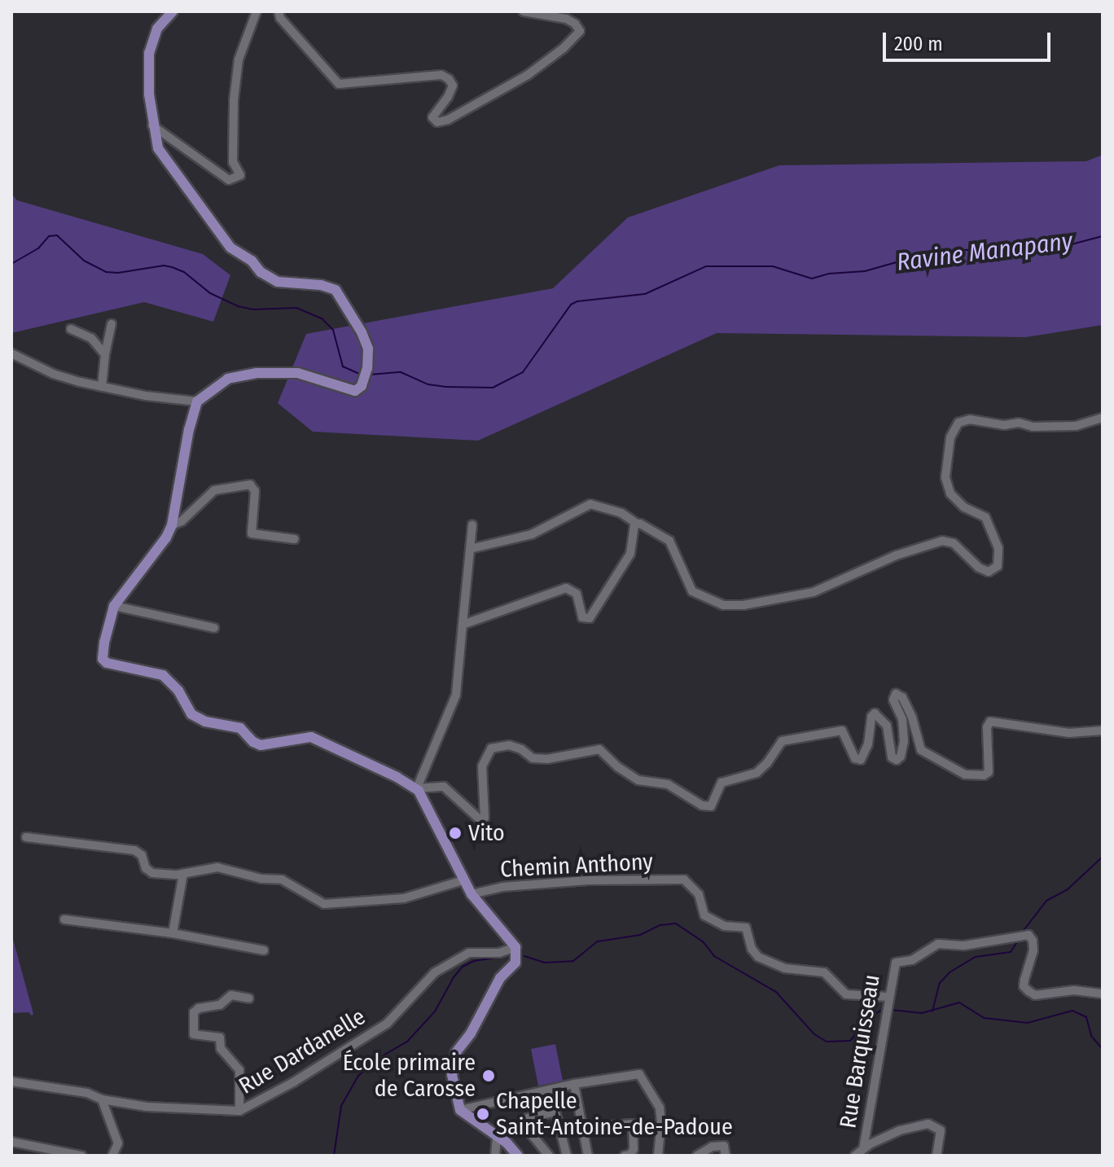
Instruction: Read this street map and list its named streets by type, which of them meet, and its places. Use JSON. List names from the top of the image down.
{
  "streets": {
    "street": ["Chemin Anthony", "Rue Dardanelle", "Rue Barquisseau"]
  },
  "crossings": [
    ["Chemin Anthony", "Rue Barquisseau"]
  ],
  "water": ["Ravine Manapany"],
  "places": ["Vito", "École primaire de Carosse", "Chapelle Saint-Antoine-de-Padoue"],
  "scale_bar": "200 m"
}
